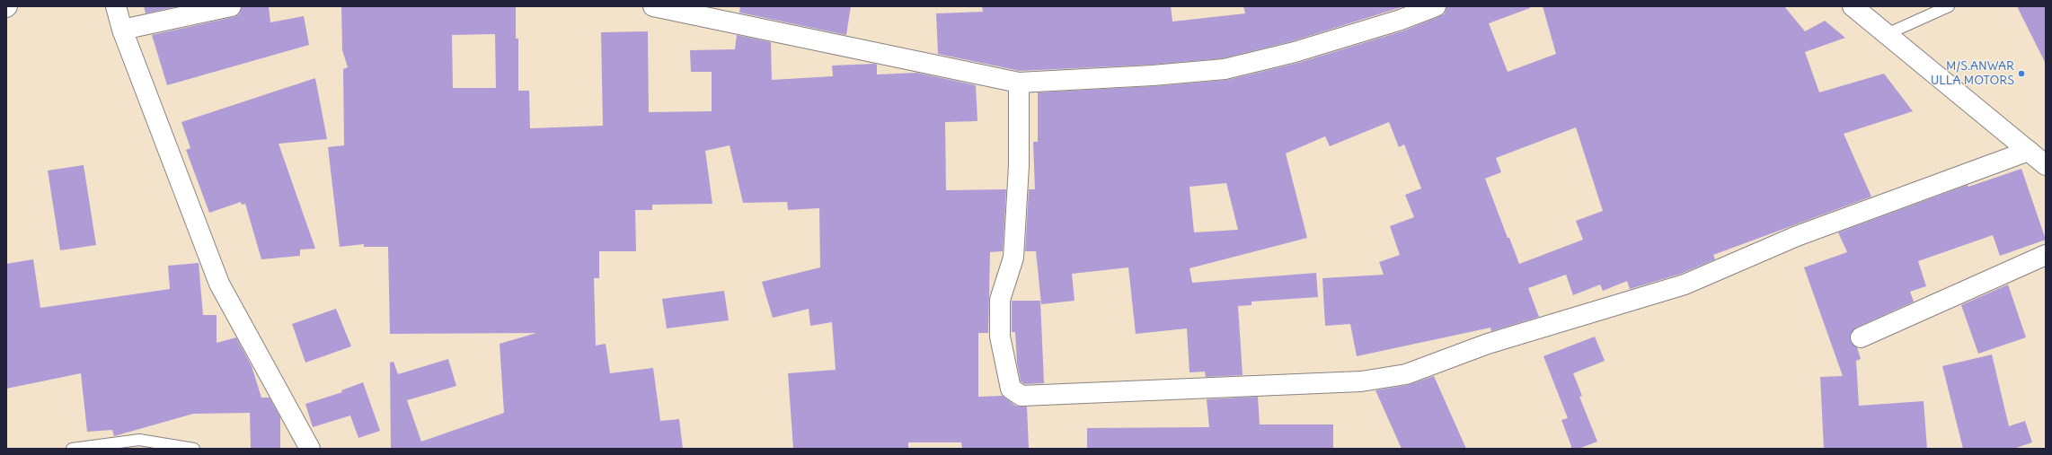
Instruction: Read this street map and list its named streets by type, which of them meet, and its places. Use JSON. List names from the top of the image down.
{
  "places": ["M/S.ANWAR ULLA MOTORS"]
}
